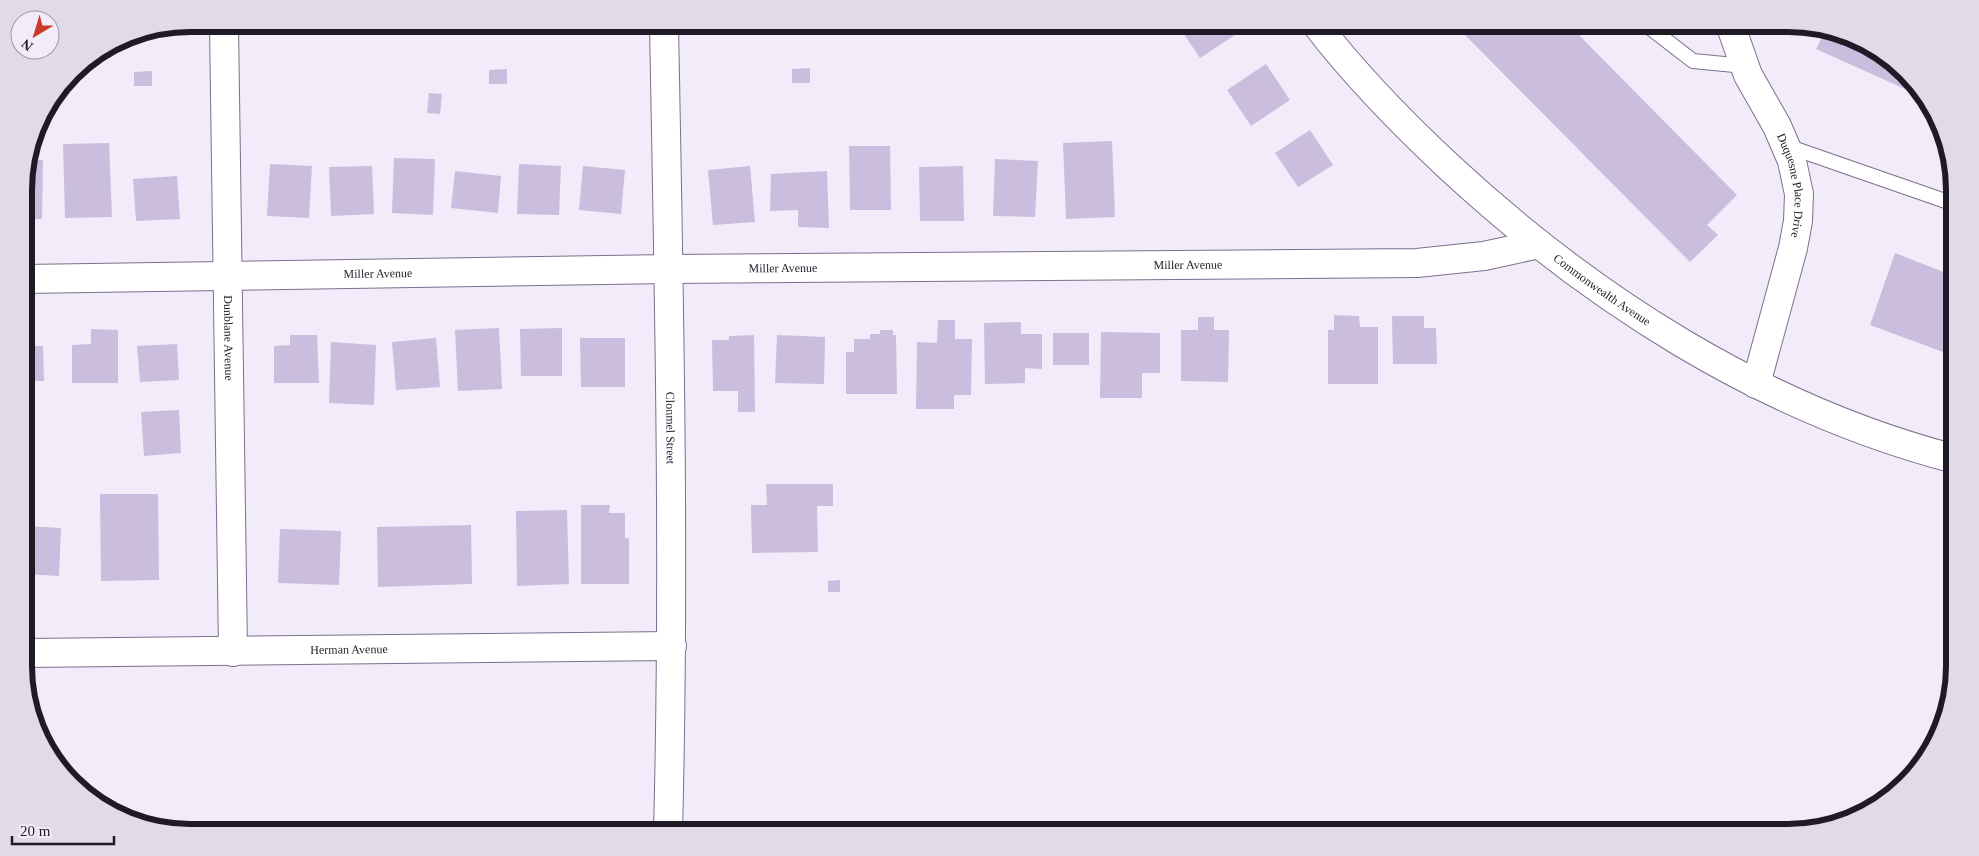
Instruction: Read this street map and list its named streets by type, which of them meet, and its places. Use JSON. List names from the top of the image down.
{
  "streets": {
    "street": [
      "Duquesne Place Drive",
      "Miller Avenue",
      "Commonwealth Avenue",
      "Dunblane Avenue",
      "Clonmel Street",
      "Herman Avenue"
    ]
  },
  "crossings": [
    ["Duquesne Place Drive", "Commonwealth Avenue"],
    ["Miller Avenue", "Commonwealth Avenue"],
    ["Miller Avenue", "Dunblane Avenue"],
    ["Miller Avenue", "Clonmel Street"],
    ["Dunblane Avenue", "Herman Avenue"],
    ["Clonmel Street", "Herman Avenue"]
  ],
  "scale_bar": "20 m",
  "north": "bottom left"
}
